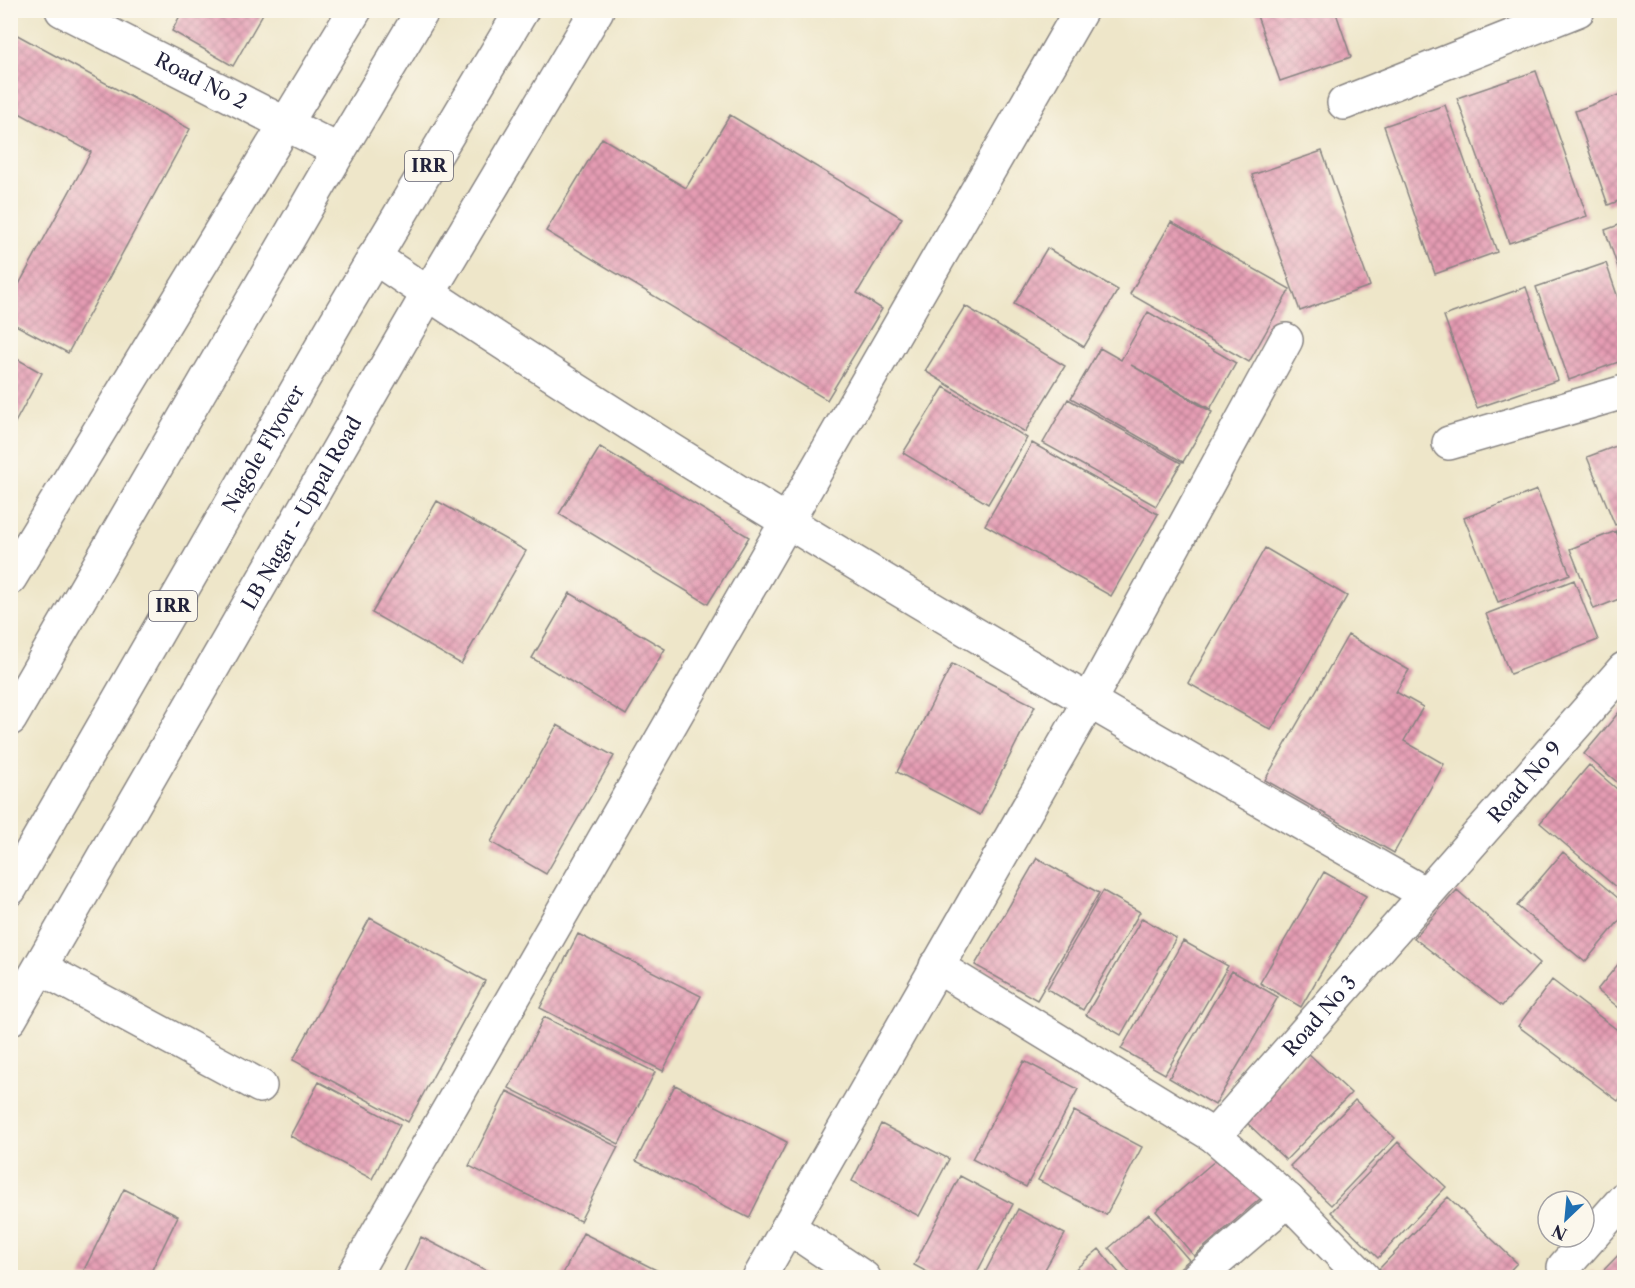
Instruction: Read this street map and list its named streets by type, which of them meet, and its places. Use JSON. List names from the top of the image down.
{
  "streets": {
    "main road": [
      "Road No 2",
      "IRR",
      "Nagole Flyover",
      "LB Nagar - Uppal Road",
      "Road No 9",
      "Road No 3"
    ]
  },
  "crossings": [
    ["Road No 9", "Road No 3"]
  ],
  "north": "bottom left"
}
